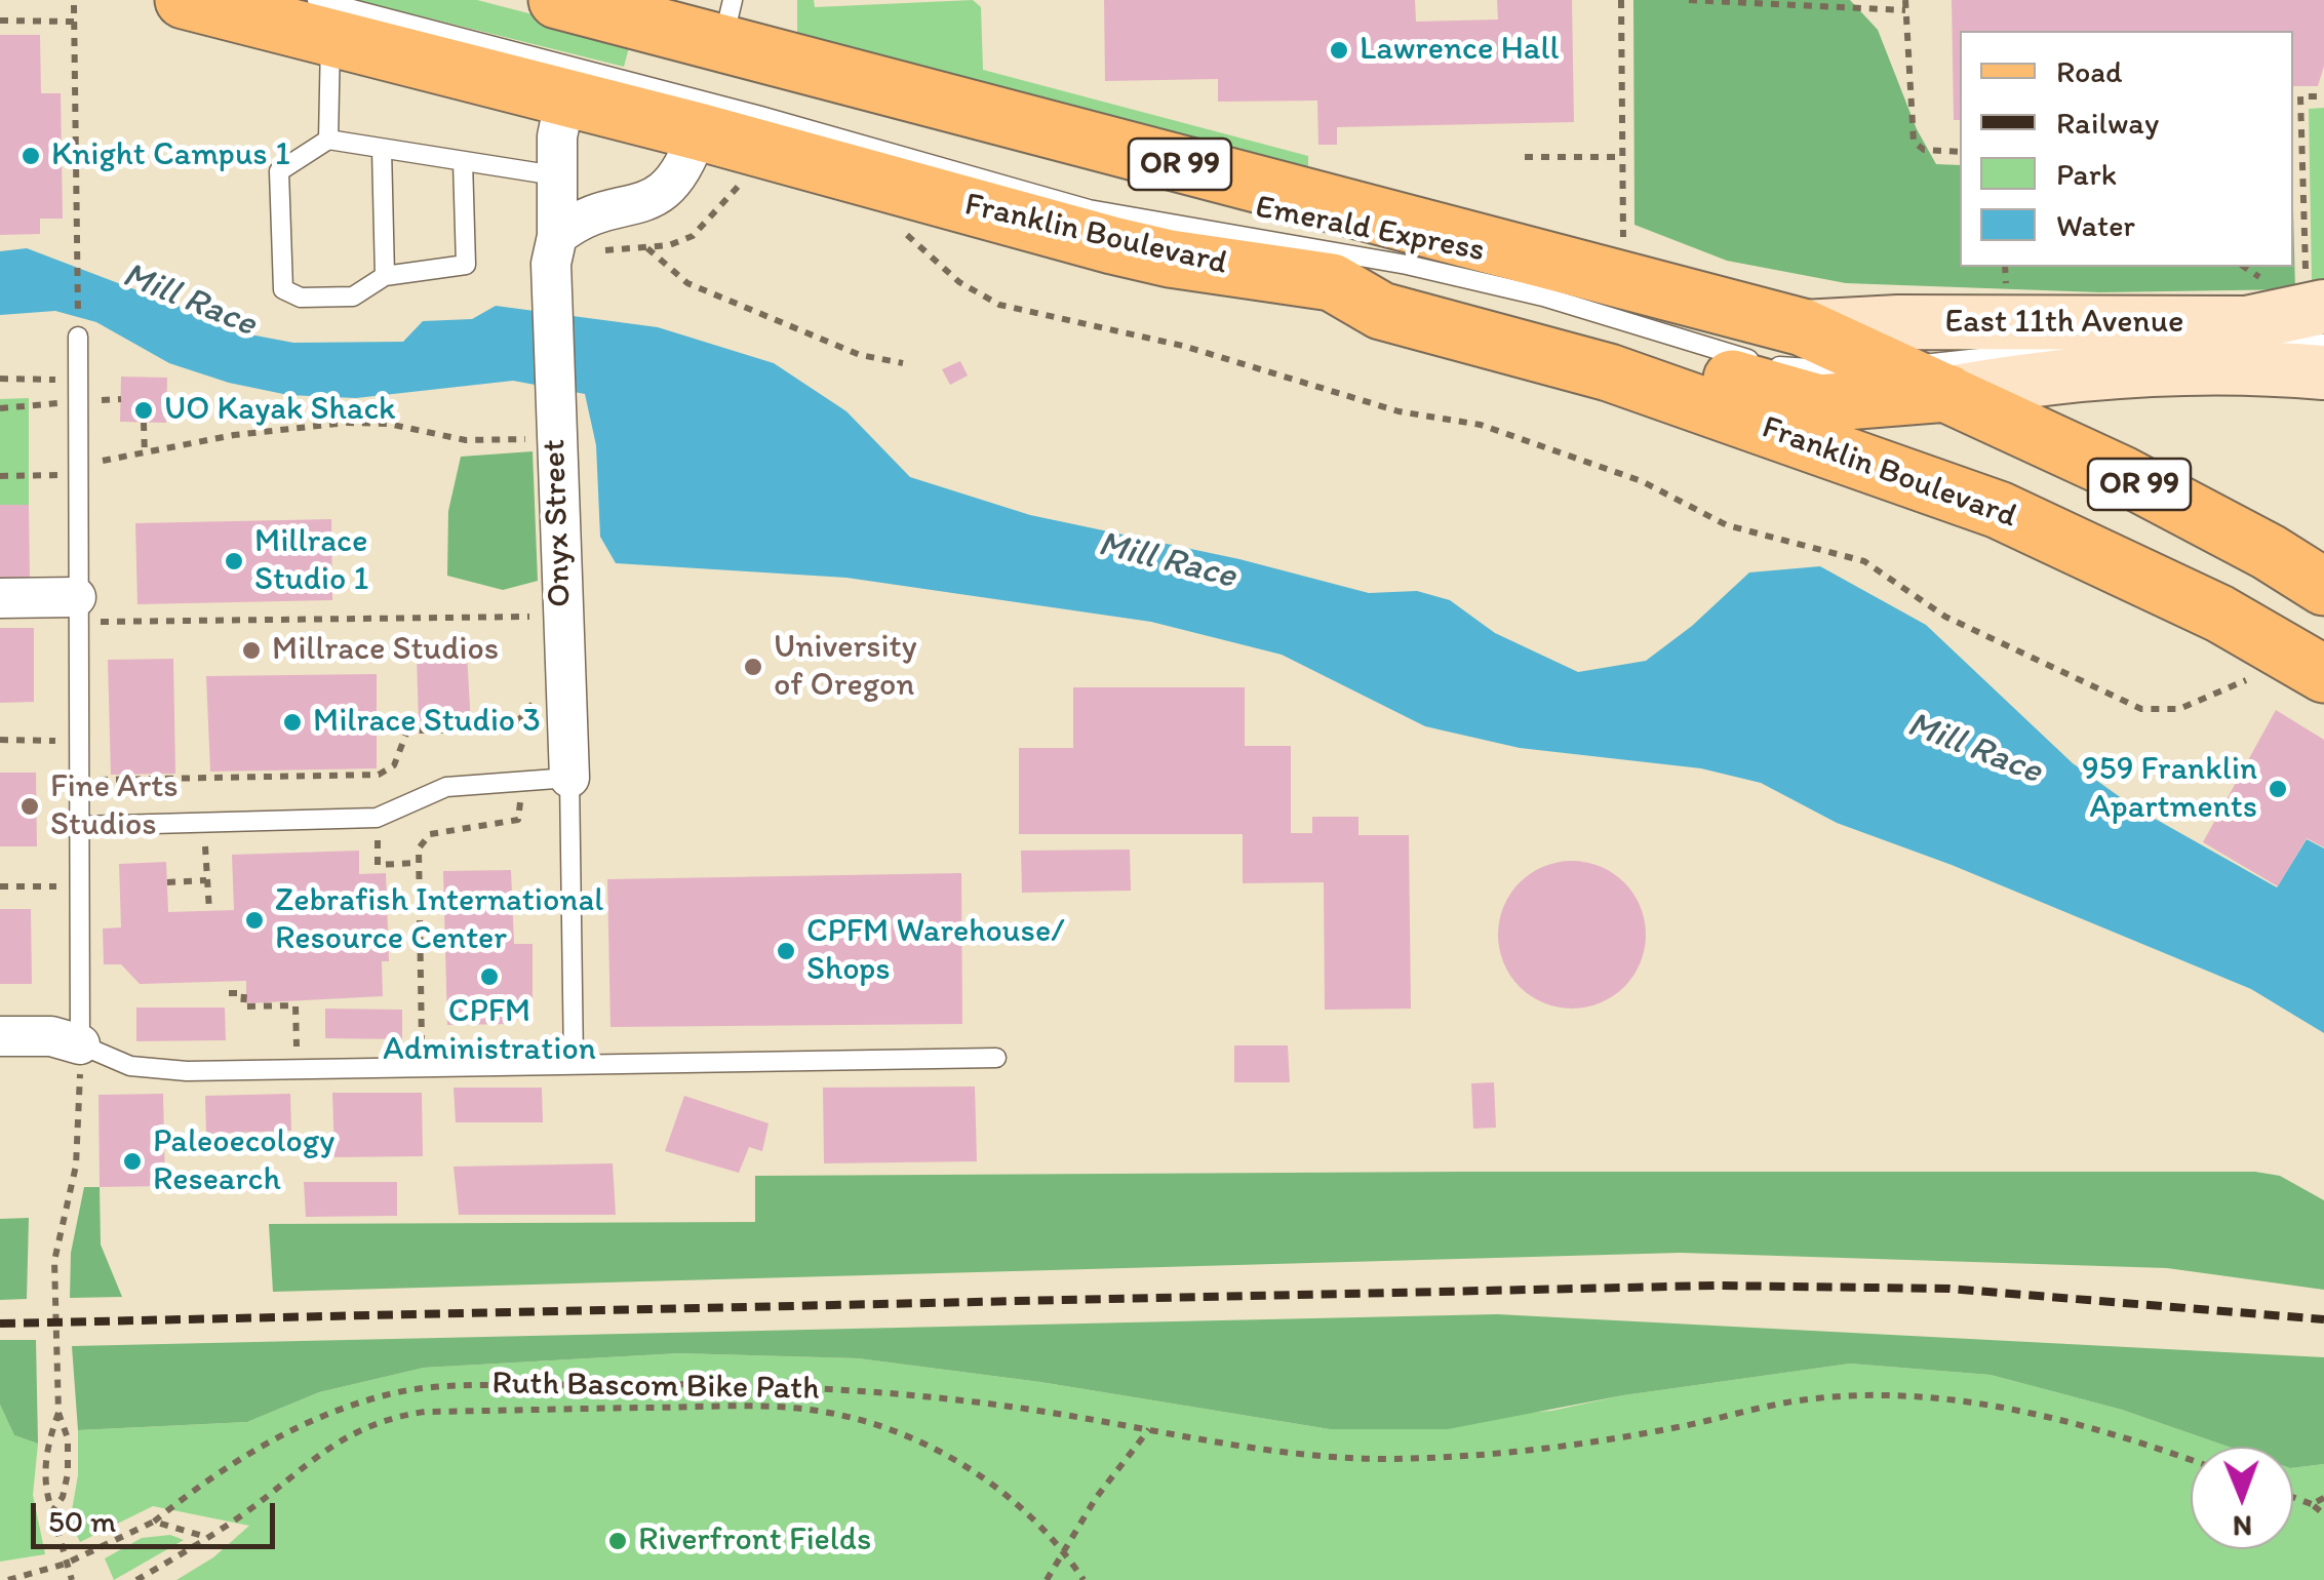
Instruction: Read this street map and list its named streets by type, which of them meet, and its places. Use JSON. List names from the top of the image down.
{
  "streets": {
    "main road": ["OR 99", "Franklin Boulevard", "East 11th Avenue"],
    "street": ["Onyx Street"],
    "lane": ["Emerald Express"],
    "path": ["Ruth Bascom Bike Path"]
  },
  "crossings": [
    ["OR 99", "Emerald Express"],
    ["OR 99", "East 11th Avenue"],
    ["Emerald Express", "Franklin Boulevard"],
    ["Franklin Boulevard", "Onyx Street"]
  ],
  "water": ["Mill Race"],
  "places": [
    "Lawrence Hall",
    "Knight Campus 1",
    "UO Kayak Shack",
    "Millrace Studio 1",
    "Millrace Studios",
    "University of Oregon",
    "Milrace Studio 3",
    "959 Franklin Apartments",
    "Fine Arts Studios",
    "Zebrafish International Resource Center",
    "CPFM Warehouse/ Shops",
    "CPFM Administration",
    "Paleoecology Research",
    "Riverfront Fields"
  ],
  "legend": [
    "Road",
    "Railway",
    "Park",
    "Water"
  ],
  "scale_bar": "50 m",
  "north": "bottom"
}
